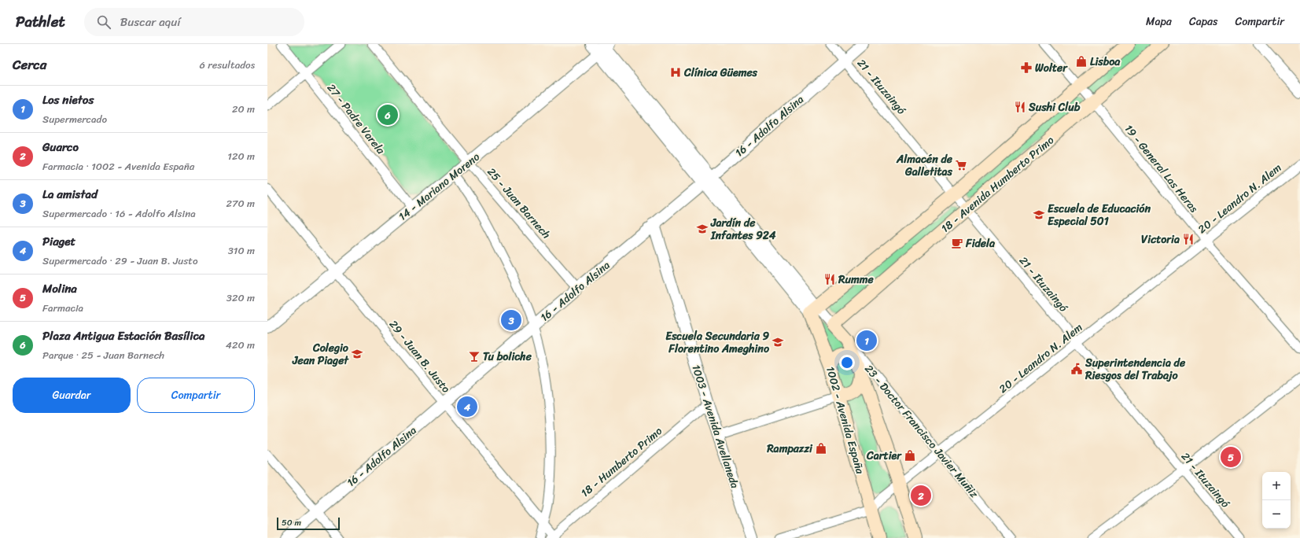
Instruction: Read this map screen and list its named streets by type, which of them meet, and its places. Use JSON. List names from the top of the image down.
{
  "streets": {
    "main road": ["18 - Avenida Humberto Primo", "1002 - Avenida España", "23 - Doctor Francisco Javier Muñiz"],
    "street": [
      "21 - Ituzaingó",
      "27 - Padre Varela",
      "16 - Adolfo Alsina",
      "19 - General Las Heras",
      "14 - Mariano Moreno",
      "20 - Leandro N. Alem",
      "25 - Juan Barnech",
      "29 - Juan B. Justo",
      "1003 - Avenida Avellaneda",
      "18 - Humberto Primo"
    ]
  },
  "crossings": [
    ["21 - Ituzaingó", "16 - Adolfo Alsina"],
    ["21 - Ituzaingó", "18 - Avenida Humberto Primo"],
    ["21 - Ituzaingó", "20 - Leandro N. Alem"],
    ["27 - Padre Varela", "14 - Mariano Moreno"],
    ["16 - Adolfo Alsina", "25 - Juan Barnech"],
    ["16 - Adolfo Alsina", "29 - Juan B. Justo"],
    ["16 - Adolfo Alsina", "1003 - Avenida Avellaneda"],
    ["19 - General Las Heras", "18 - Avenida Humberto Primo"],
    ["19 - General Las Heras", "20 - Leandro N. Alem"],
    ["18 - Avenida Humberto Primo", "1002 - Avenida España"],
    ["18 - Avenida Humberto Primo", "23 - Doctor Francisco Javier Muñiz"],
    ["14 - Mariano Moreno", "25 - Juan Barnech"],
    ["14 - Mariano Moreno", "29 - Juan B. Justo"],
    ["20 - Leandro N. Alem", "1002 - Avenida España"],
    ["20 - Leandro N. Alem", "23 - Doctor Francisco Javier Muñiz"],
    ["29 - Juan B. Justo", "18 - Humberto Primo"],
    ["1003 - Avenida Avellaneda", "18 - Humberto Primo"]
  ],
  "places": {
    "shop": ["Lisboa", "Rampazzi", "Cartier"],
    "pharmacy": ["Wolter"],
    "hospital": ["Clínica Güemes"],
    "restaurant": ["Sushi Club", "Victoria", "Rumme"],
    "supermarket": ["Almacén de Galletitas"],
    "school or university": [
      "Escuela de Educación Especial 501",
      "Jardín de Infantes 924",
      "Escuela Secundaria 9 Florentino Ameghino",
      "Colegio Jean Piaget"
    ],
    "cafe": ["Fidela"],
    "bar": ["Tu boliche"],
    "public building": ["Superintendencia de Riesgos del Trabajo"]
  },
  "scale_bar": "50 m",
  "page": {
    "header": "Pathlet",
    "search": "Buscar aquí",
    "nav": ["Mapa", "Capas", "Compartir"],
    "heading": ["Cerca", "6 resultados"],
    "list": [
      {
        "mark": "1",
        "name": "Los nietos",
        "note": "Supermercado",
        "value": "20 m"
      },
      {
        "mark": "2",
        "name": "Guarco",
        "note": "Farmacia · 1002 - Avenida España",
        "value": "120 m"
      },
      {
        "mark": "3",
        "name": "La amistad",
        "note": "Supermercado · 16 - Adolfo Alsina",
        "value": "270 m"
      },
      {
        "mark": "4",
        "name": "Piaget",
        "note": "Supermercado · 29 - Juan B. Justo",
        "value": "310 m"
      },
      {
        "mark": "5",
        "name": "Molina",
        "note": "Farmacia",
        "value": "320 m"
      },
      {
        "mark": "6",
        "name": "Plaza Antigua Estación Basílica",
        "note": "Parque · 25 - Juan Barnech",
        "value": "420 m"
      }
    ],
    "pins": [
      "6",
      "3",
      "1",
      "4",
      "5",
      "2"
    ],
    "buttons": ["Guardar", "Compartir"],
    "map_buttons": ["+", "−"],
    "scale": "50 m"
  }
}
